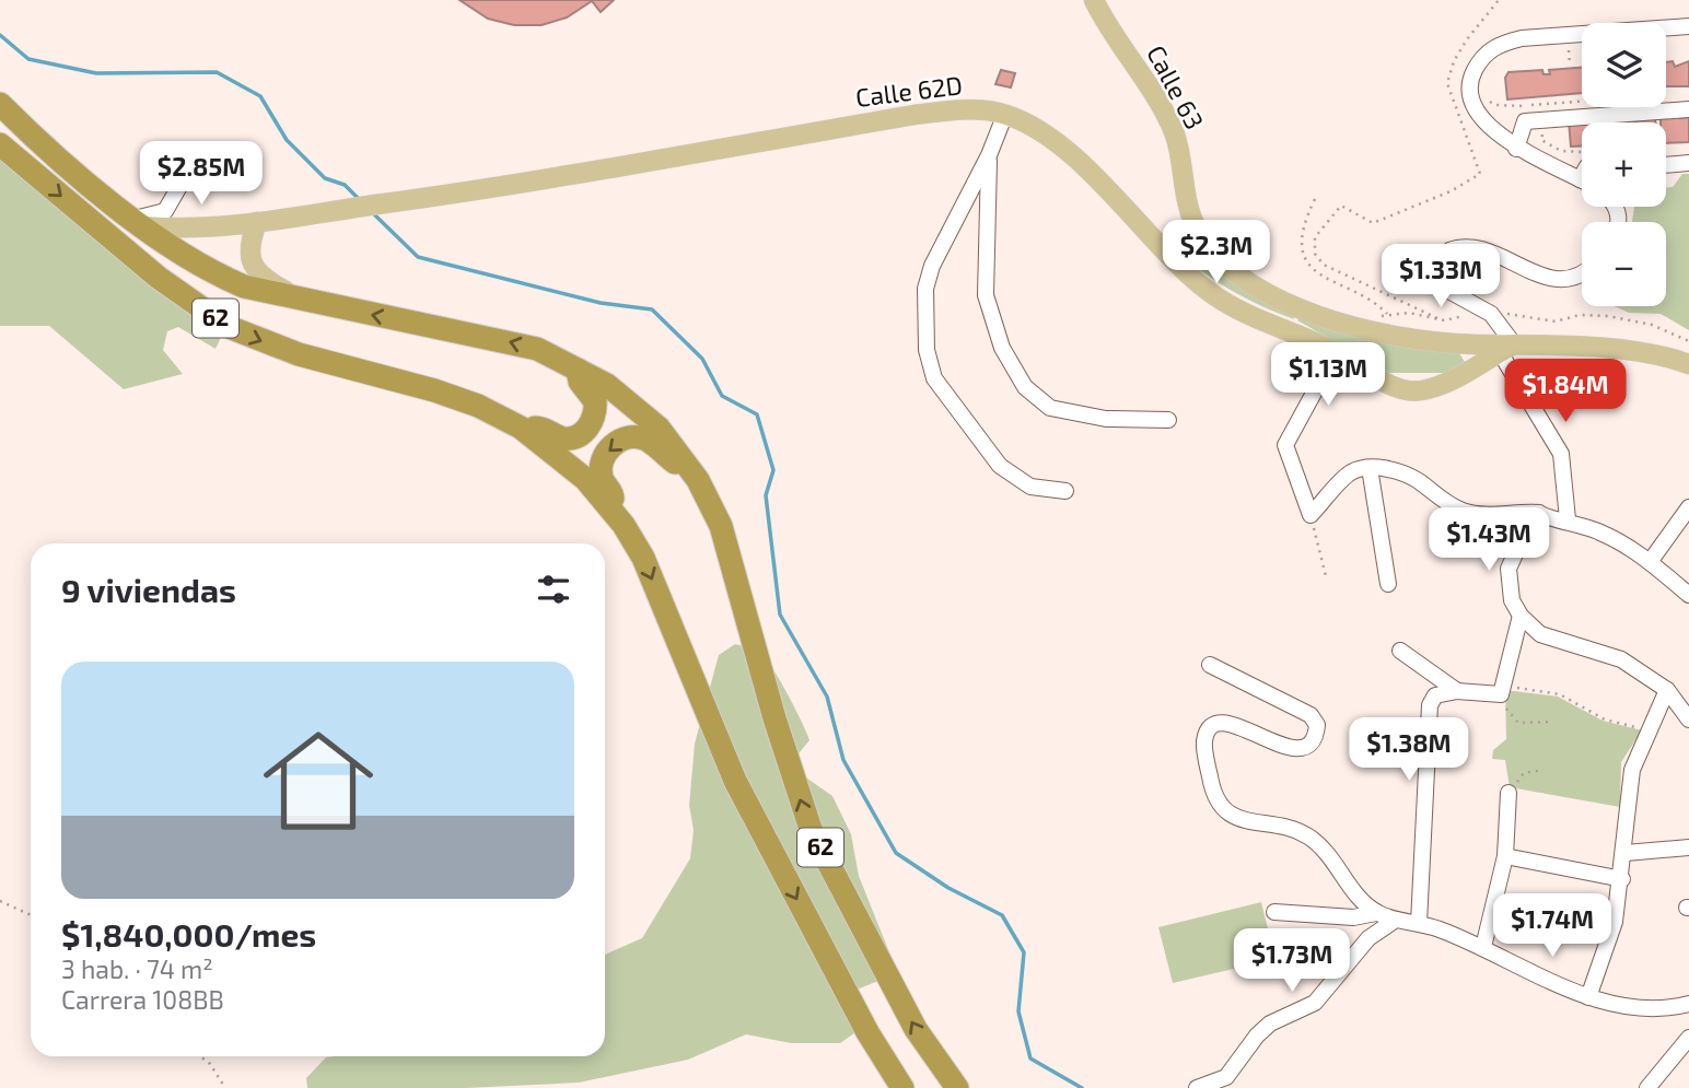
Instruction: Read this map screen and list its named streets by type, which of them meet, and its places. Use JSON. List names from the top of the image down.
{
  "streets": {
    "highway": ["62"],
    "main road": ["Calle 63", "Calle 62D"]
  },
  "crossings": [
    ["Calle 63", "Calle 62D"],
    ["Calle 62D", "62"]
  ],
  "page": {
    "map_buttons": ["+", "−"],
    "price": [
      "$2.85M",
      "$2.3M",
      "$1.33M",
      "$1.13M",
      "$1.84M",
      "$1.43M",
      "$1.38M",
      "$1.74M",
      "$1.73M"
    ],
    "heading": "9 viviendas",
    "list": [
      {
        "name": "$1,840,000/mes",
        "note": "3 hab. · 74 m² · Carrera 108BB"
      }
    ]
  }
}
